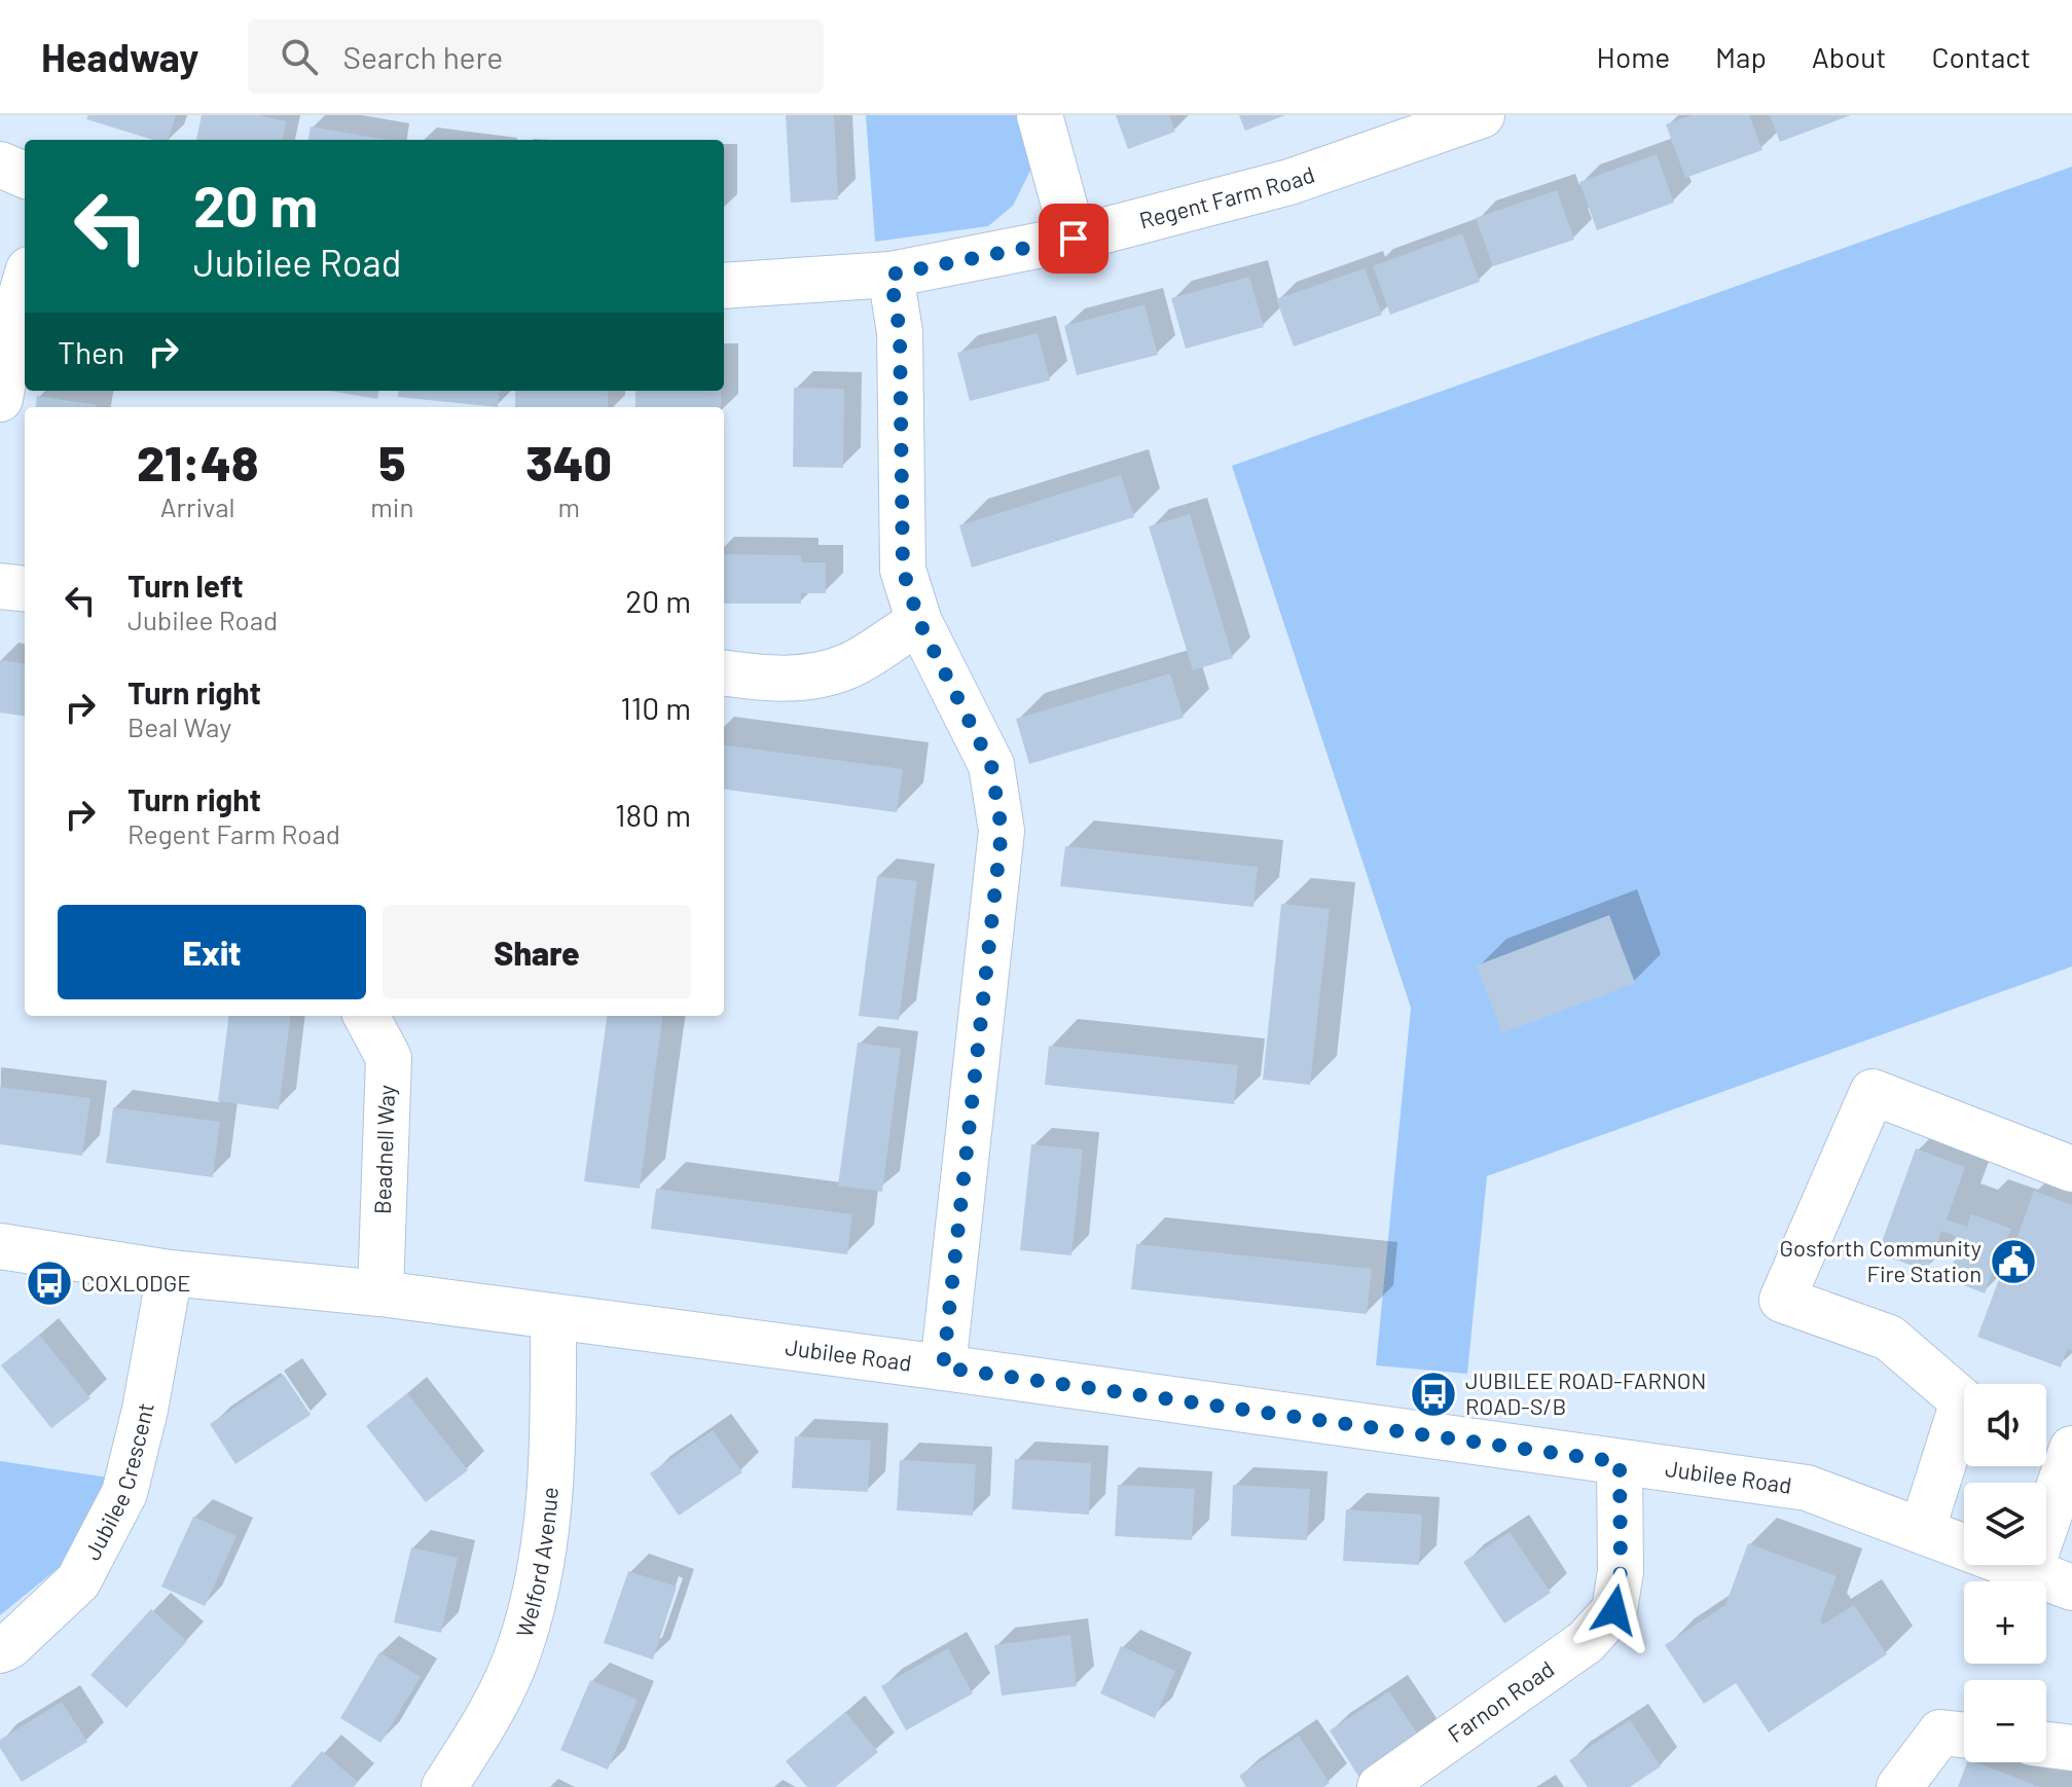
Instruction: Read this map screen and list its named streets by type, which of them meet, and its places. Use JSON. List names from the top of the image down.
{
  "streets": {
    "street": [
      "Regent Farm Road",
      "Beadnell Way",
      "Jubilee Road",
      "Jubilee Crescent",
      "Welford Avenue",
      "Farnon Road"
    ]
  },
  "crossings": [
    ["Beadnell Way", "Jubilee Road"],
    ["Jubilee Road", "Jubilee Crescent"],
    ["Jubilee Road", "Welford Avenue"],
    ["Jubilee Road", "Farnon Road"]
  ],
  "places": {
    "public building": ["Gosforth Community Fire Station"],
    "bus stop": ["COXLODGE", "JUBILEE ROAD-FARNON ROAD-S/B"]
  },
  "page": {
    "header": "Headway",
    "search": "Search here",
    "nav": [
      "Home",
      "Map",
      "About",
      "Contact"
    ],
    "turn": ["20 m", "Jubilee Road"],
    "then": "Then",
    "eta": [
      "21:48",
      "Arrival",
      "5",
      "min",
      "340",
      "m"
    ],
    "list": [
      {
        "name": "Turn left",
        "note": "Jubilee Road",
        "value": "20 m"
      },
      {
        "name": "Turn right",
        "note": "Beal Way",
        "value": "110 m"
      },
      {
        "name": "Turn right",
        "note": "Regent Farm Road",
        "value": "180 m"
      }
    ],
    "buttons": ["Exit", "Share"],
    "map_buttons": ["+", "−"]
  }
}
